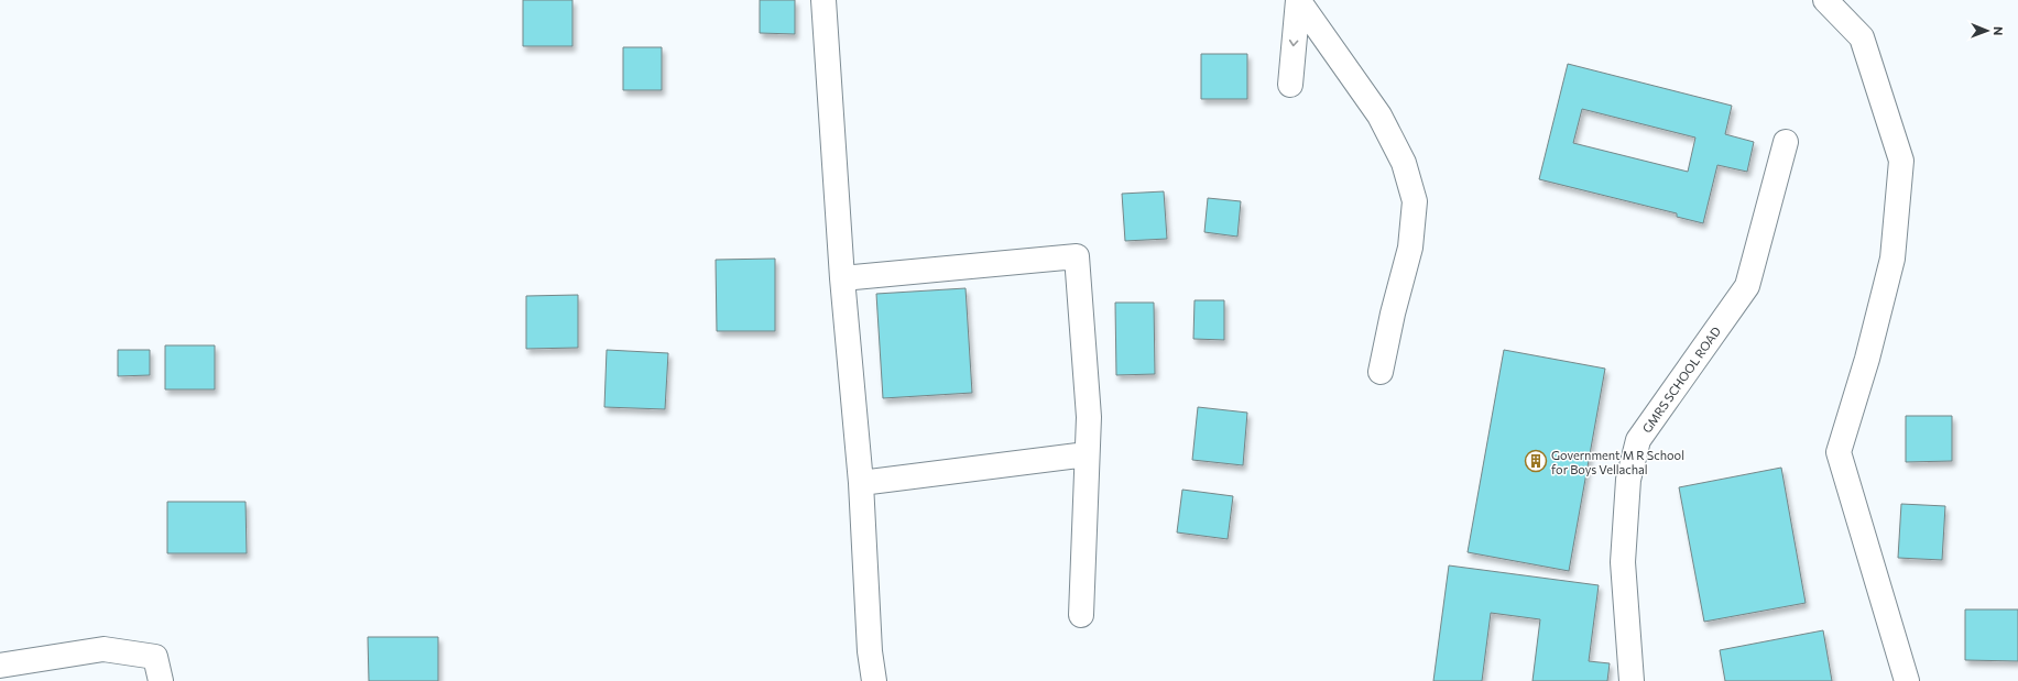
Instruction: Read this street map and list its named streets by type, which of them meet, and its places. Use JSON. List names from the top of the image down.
{
  "streets": {
    "street": ["GMRS SCHOOL ROAD"]
  },
  "places": {
    "building": ["Government M R School for Boys Vellachal"]
  },
  "north": "right"
}
